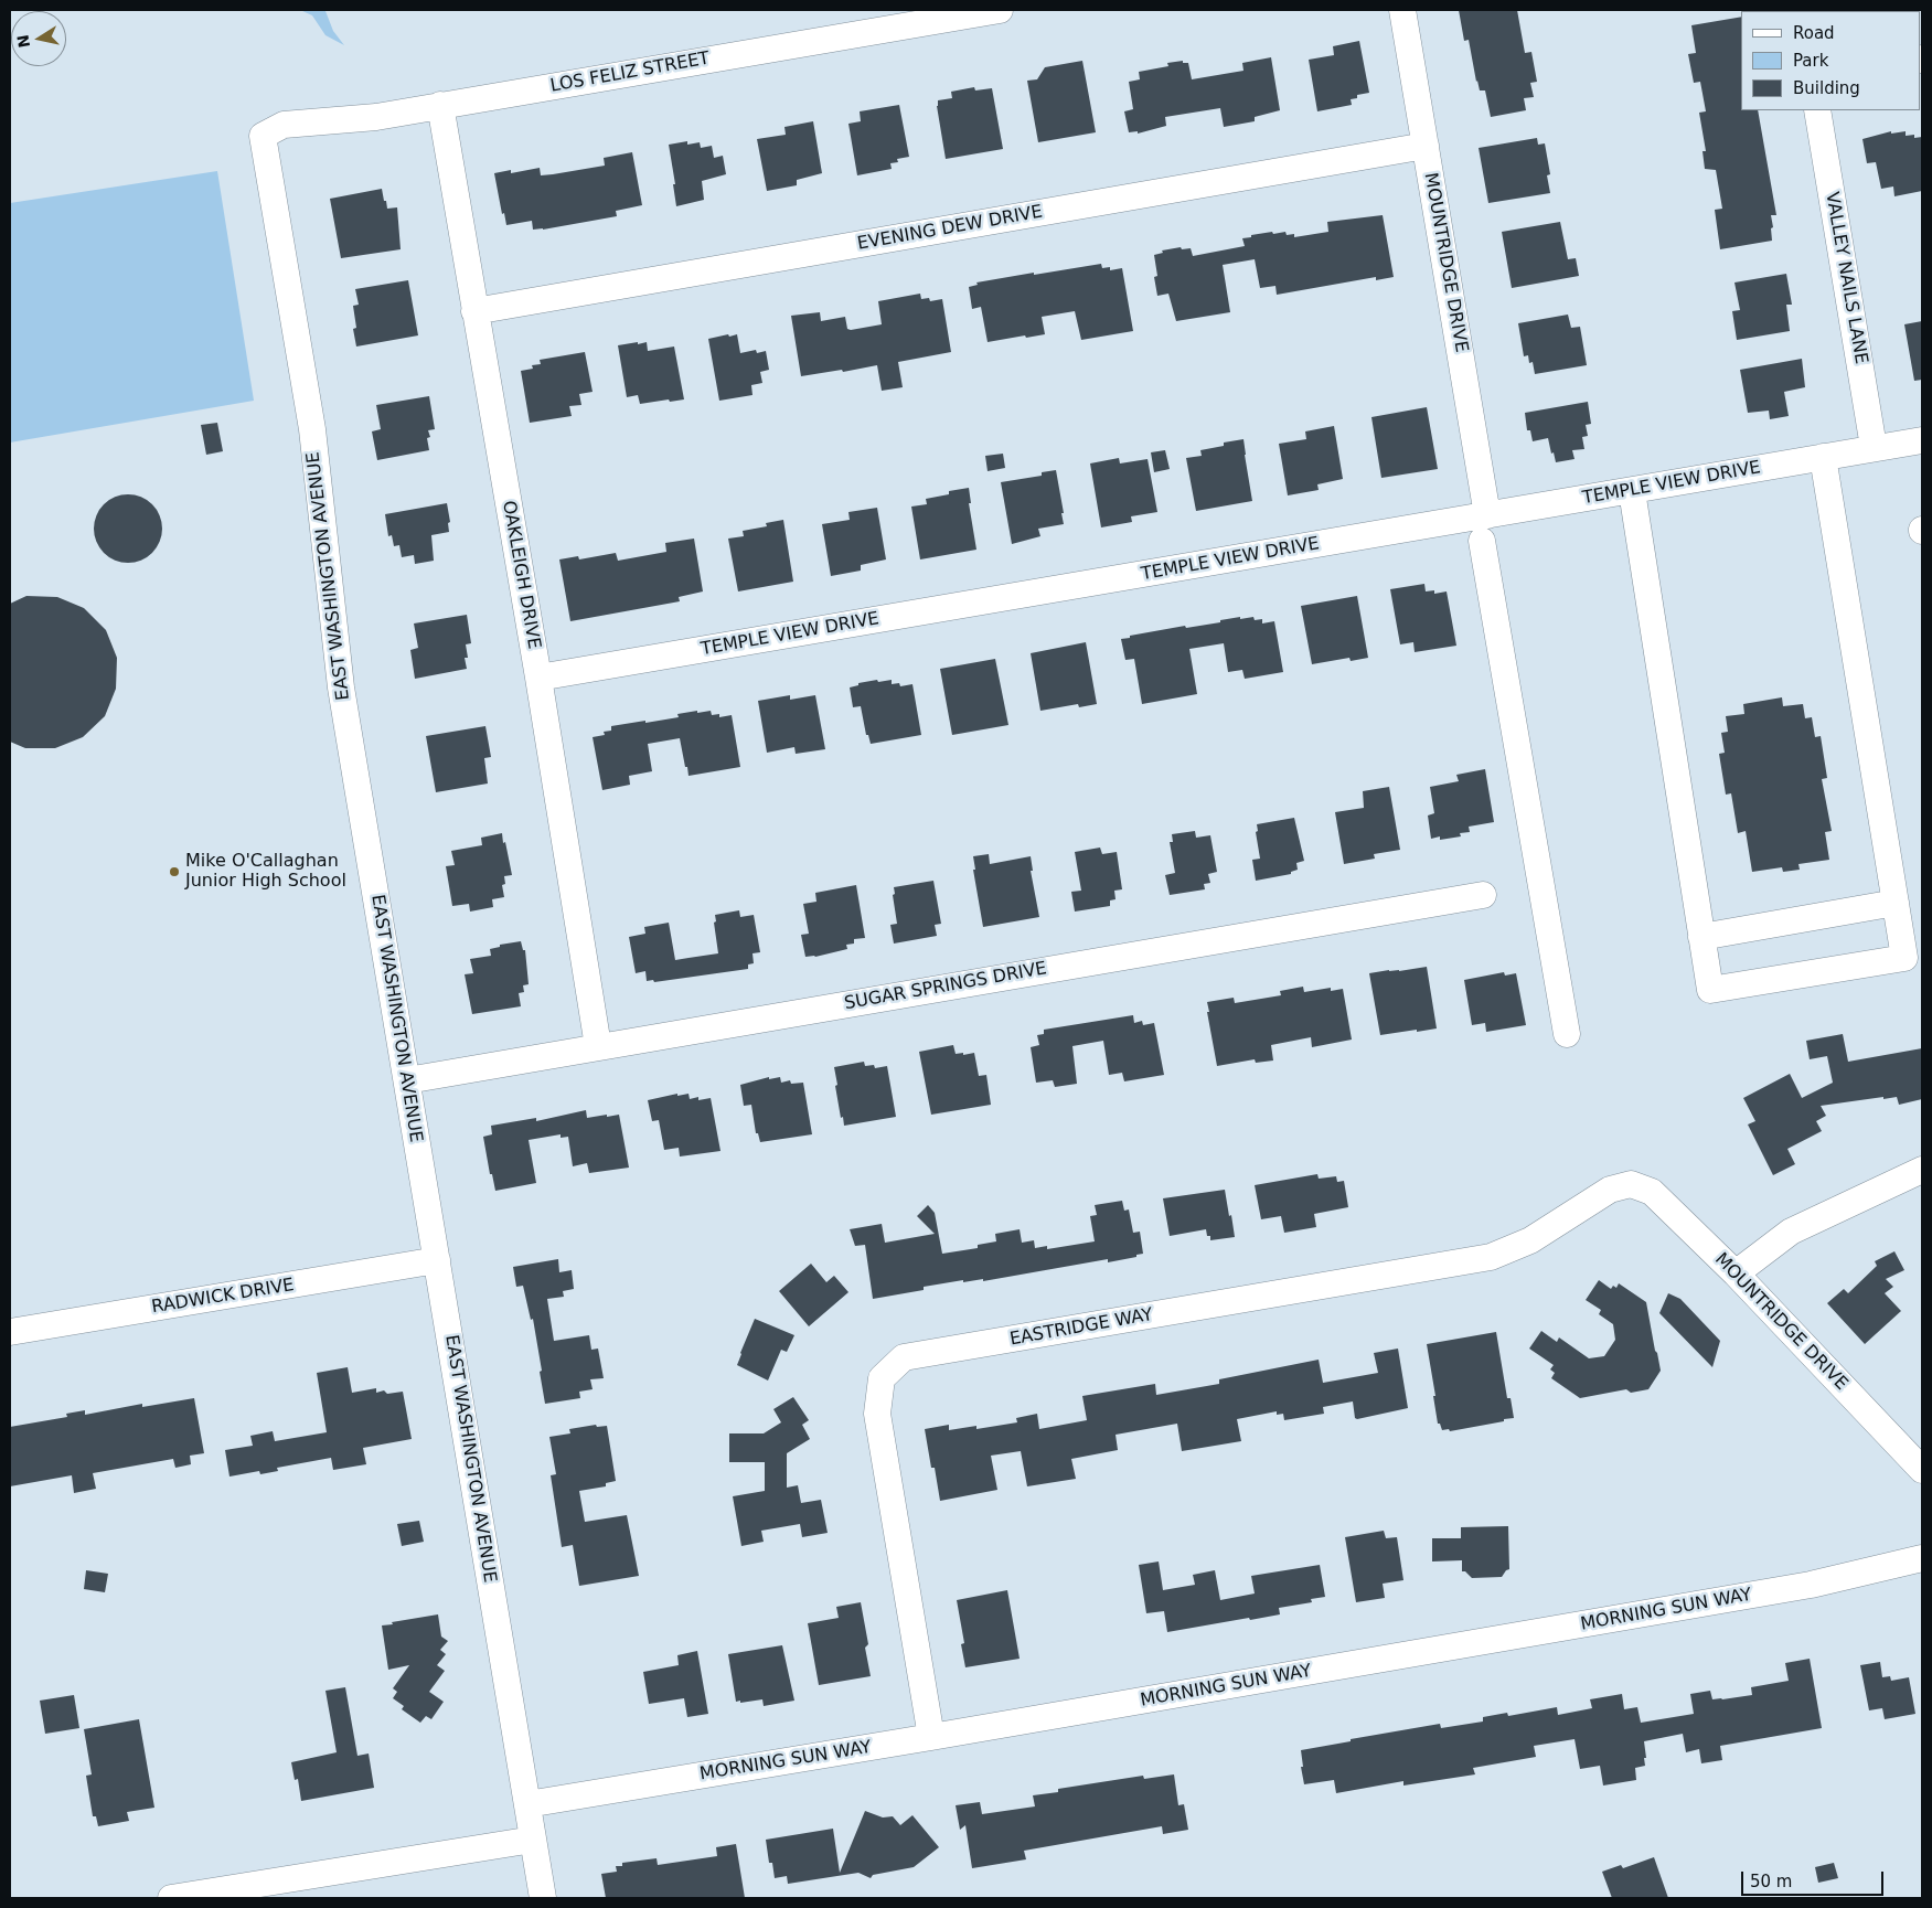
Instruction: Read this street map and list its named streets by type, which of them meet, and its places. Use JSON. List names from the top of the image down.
{
  "streets": {
    "street": [
      "LOS FELIZ STREET",
      "EVENING DEW DRIVE",
      "MOUNTRIDGE DRIVE",
      "VALLEY NAILS LANE",
      "TEMPLE VIEW DRIVE",
      "OAKLEIGH DRIVE",
      "EAST WASHINGTON AVENUE",
      "SUGAR SPRINGS DRIVE",
      "RADWICK DRIVE",
      "EASTRIDGE WAY",
      "MORNING SUN WAY"
    ]
  },
  "crossings": [
    ["LOS FELIZ STREET", "OAKLEIGH DRIVE"],
    ["LOS FELIZ STREET", "EAST WASHINGTON AVENUE"],
    ["EVENING DEW DRIVE", "MOUNTRIDGE DRIVE"],
    ["EVENING DEW DRIVE", "OAKLEIGH DRIVE"],
    ["MOUNTRIDGE DRIVE", "TEMPLE VIEW DRIVE"],
    ["MOUNTRIDGE DRIVE", "EASTRIDGE WAY"],
    ["VALLEY NAILS LANE", "TEMPLE VIEW DRIVE"],
    ["TEMPLE VIEW DRIVE", "OAKLEIGH DRIVE"],
    ["OAKLEIGH DRIVE", "SUGAR SPRINGS DRIVE"],
    ["EAST WASHINGTON AVENUE", "SUGAR SPRINGS DRIVE"],
    ["EAST WASHINGTON AVENUE", "RADWICK DRIVE"],
    ["EAST WASHINGTON AVENUE", "MORNING SUN WAY"],
    ["EASTRIDGE WAY", "MORNING SUN WAY"]
  ],
  "places": ["Mike O'Callaghan Junior High School"],
  "legend": ["Road", "Park", "Building"],
  "scale_bar": "50 m",
  "north": "left"
}
